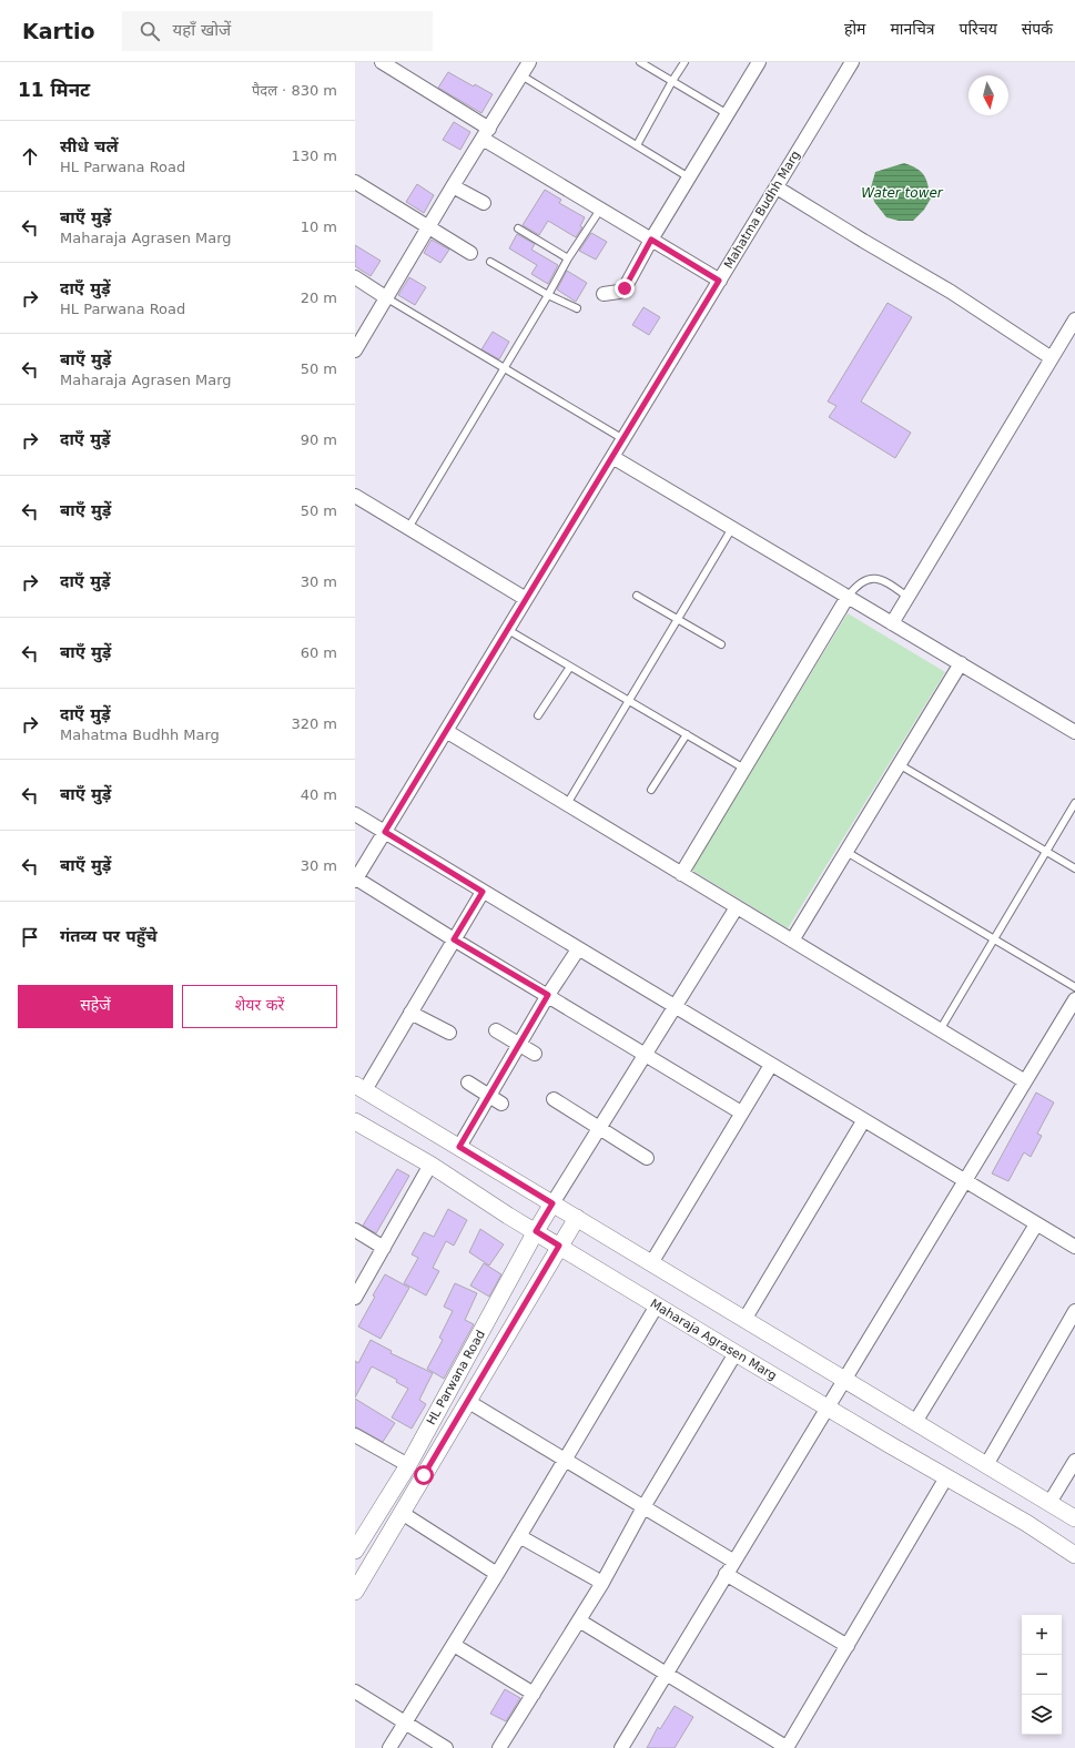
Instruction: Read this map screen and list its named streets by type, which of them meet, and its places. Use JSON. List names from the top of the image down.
{
  "streets": {
    "street": ["Mahatma Budhh Marg", "Maharaja Agrasen Marg", "HL Parwana Road"]
  },
  "crossings": [
    ["Maharaja Agrasen Marg", "HL Parwana Road"]
  ],
  "water": ["Water tower"],
  "north": "bottom",
  "page": {
    "header": "Kartio",
    "search": "यहाँ खोजें",
    "nav": [
      "होम",
      "मानचित्र",
      "परिचय",
      "संपर्क"
    ],
    "heading": ["11 मिनट", "पैदल · 830 m"],
    "list": [
      ["सीधे चलें", "HL Parwana Road", "130 m"],
      ["बाएँ मुड़ें", "Maharaja Agrasen Marg", "10 m"],
      ["दाएँ मुड़ें", "HL Parwana Road", "20 m"],
      ["बाएँ मुड़ें", "Maharaja Agrasen Marg", "50 m"],
      ["दाएँ मुड़ें", "90 m"],
      ["बाएँ मुड़ें", "50 m"],
      ["दाएँ मुड़ें", "30 m"],
      ["बाएँ मुड़ें", "60 m"],
      ["दाएँ मुड़ें", "Mahatma Budhh Marg", "320 m"],
      ["बाएँ मुड़ें", "40 m"],
      ["बाएँ मुड़ें", "30 m"],
      "गंतव्य पर पहुँचे"
    ],
    "buttons": ["सहेजें", "शेयर करें"],
    "map_buttons": ["+", "−"]
  }
}
